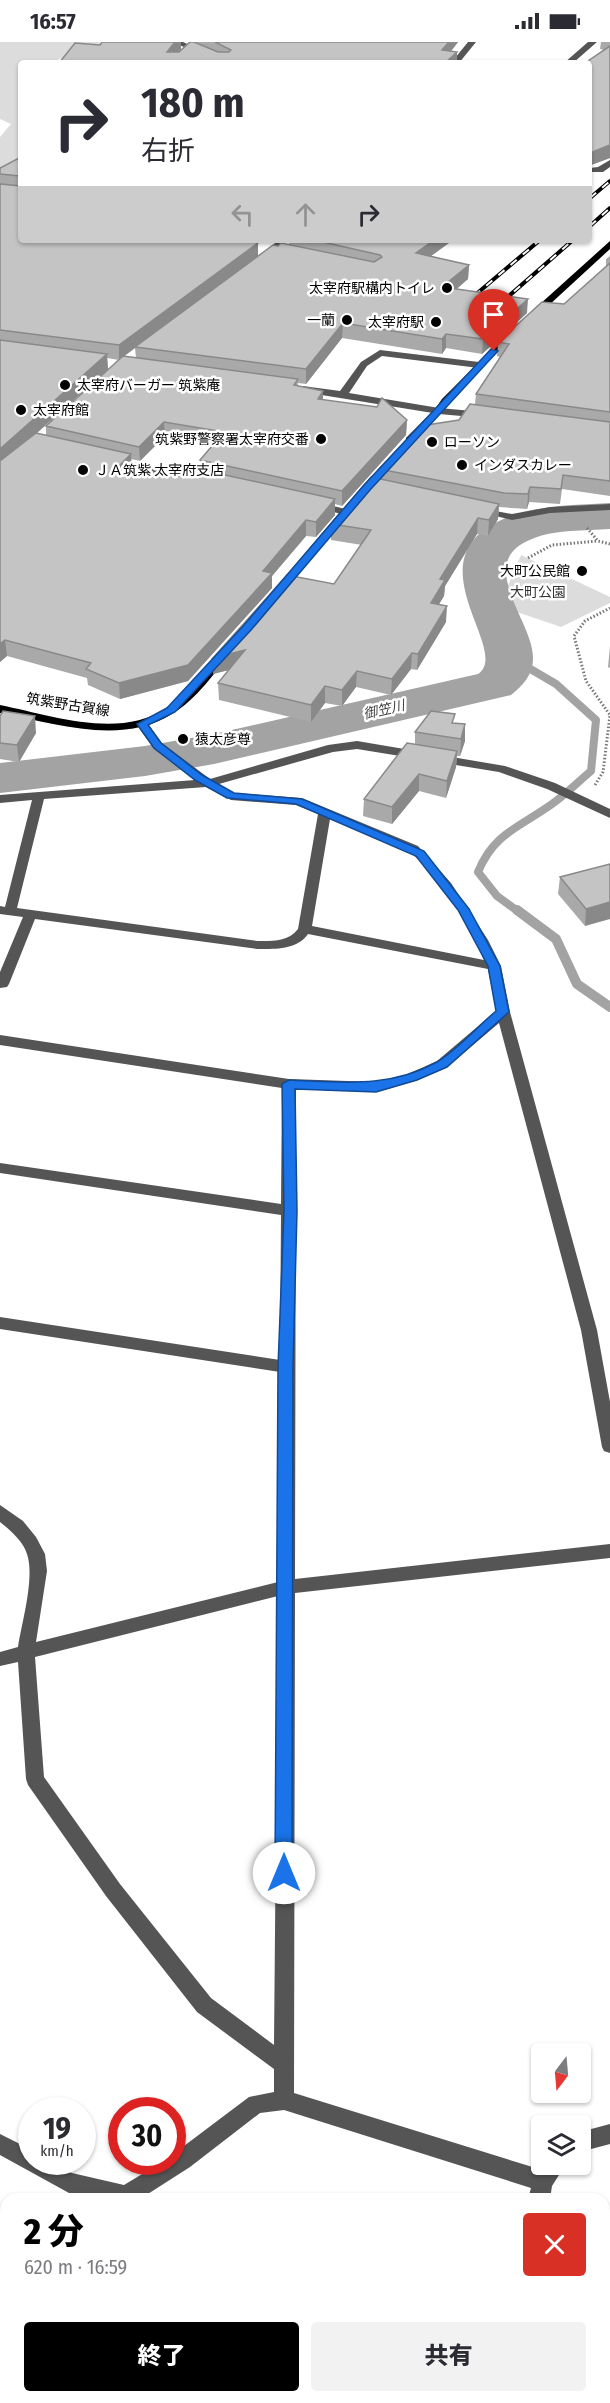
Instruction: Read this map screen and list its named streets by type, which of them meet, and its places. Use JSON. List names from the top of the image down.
{
  "streets": {
    "main road": ["筑紫野古賀線"]
  },
  "water": ["御笠川"],
  "parks": ["大町公園"],
  "places": [
    "太宰府駅構内トイレ",
    "一蘭",
    "太宰府駅",
    "太宰府バーガー 筑紫庵",
    "太宰府館",
    "筑紫野警察署太宰府交番",
    "ローソン",
    "インダスカレー",
    "ＪＡ筑紫 太宰府支店",
    "大町公民館",
    "猿太彦尊"
  ],
  "north": "bottom",
  "page": {
    "status": "16:57",
    "turn": ["180 m", "右折"],
    "speed": "19 km/h",
    "limit": "30",
    "heading": ["2 分", "620 m · 16:59"],
    "buttons": ["終了", "共有"]
  }
}
